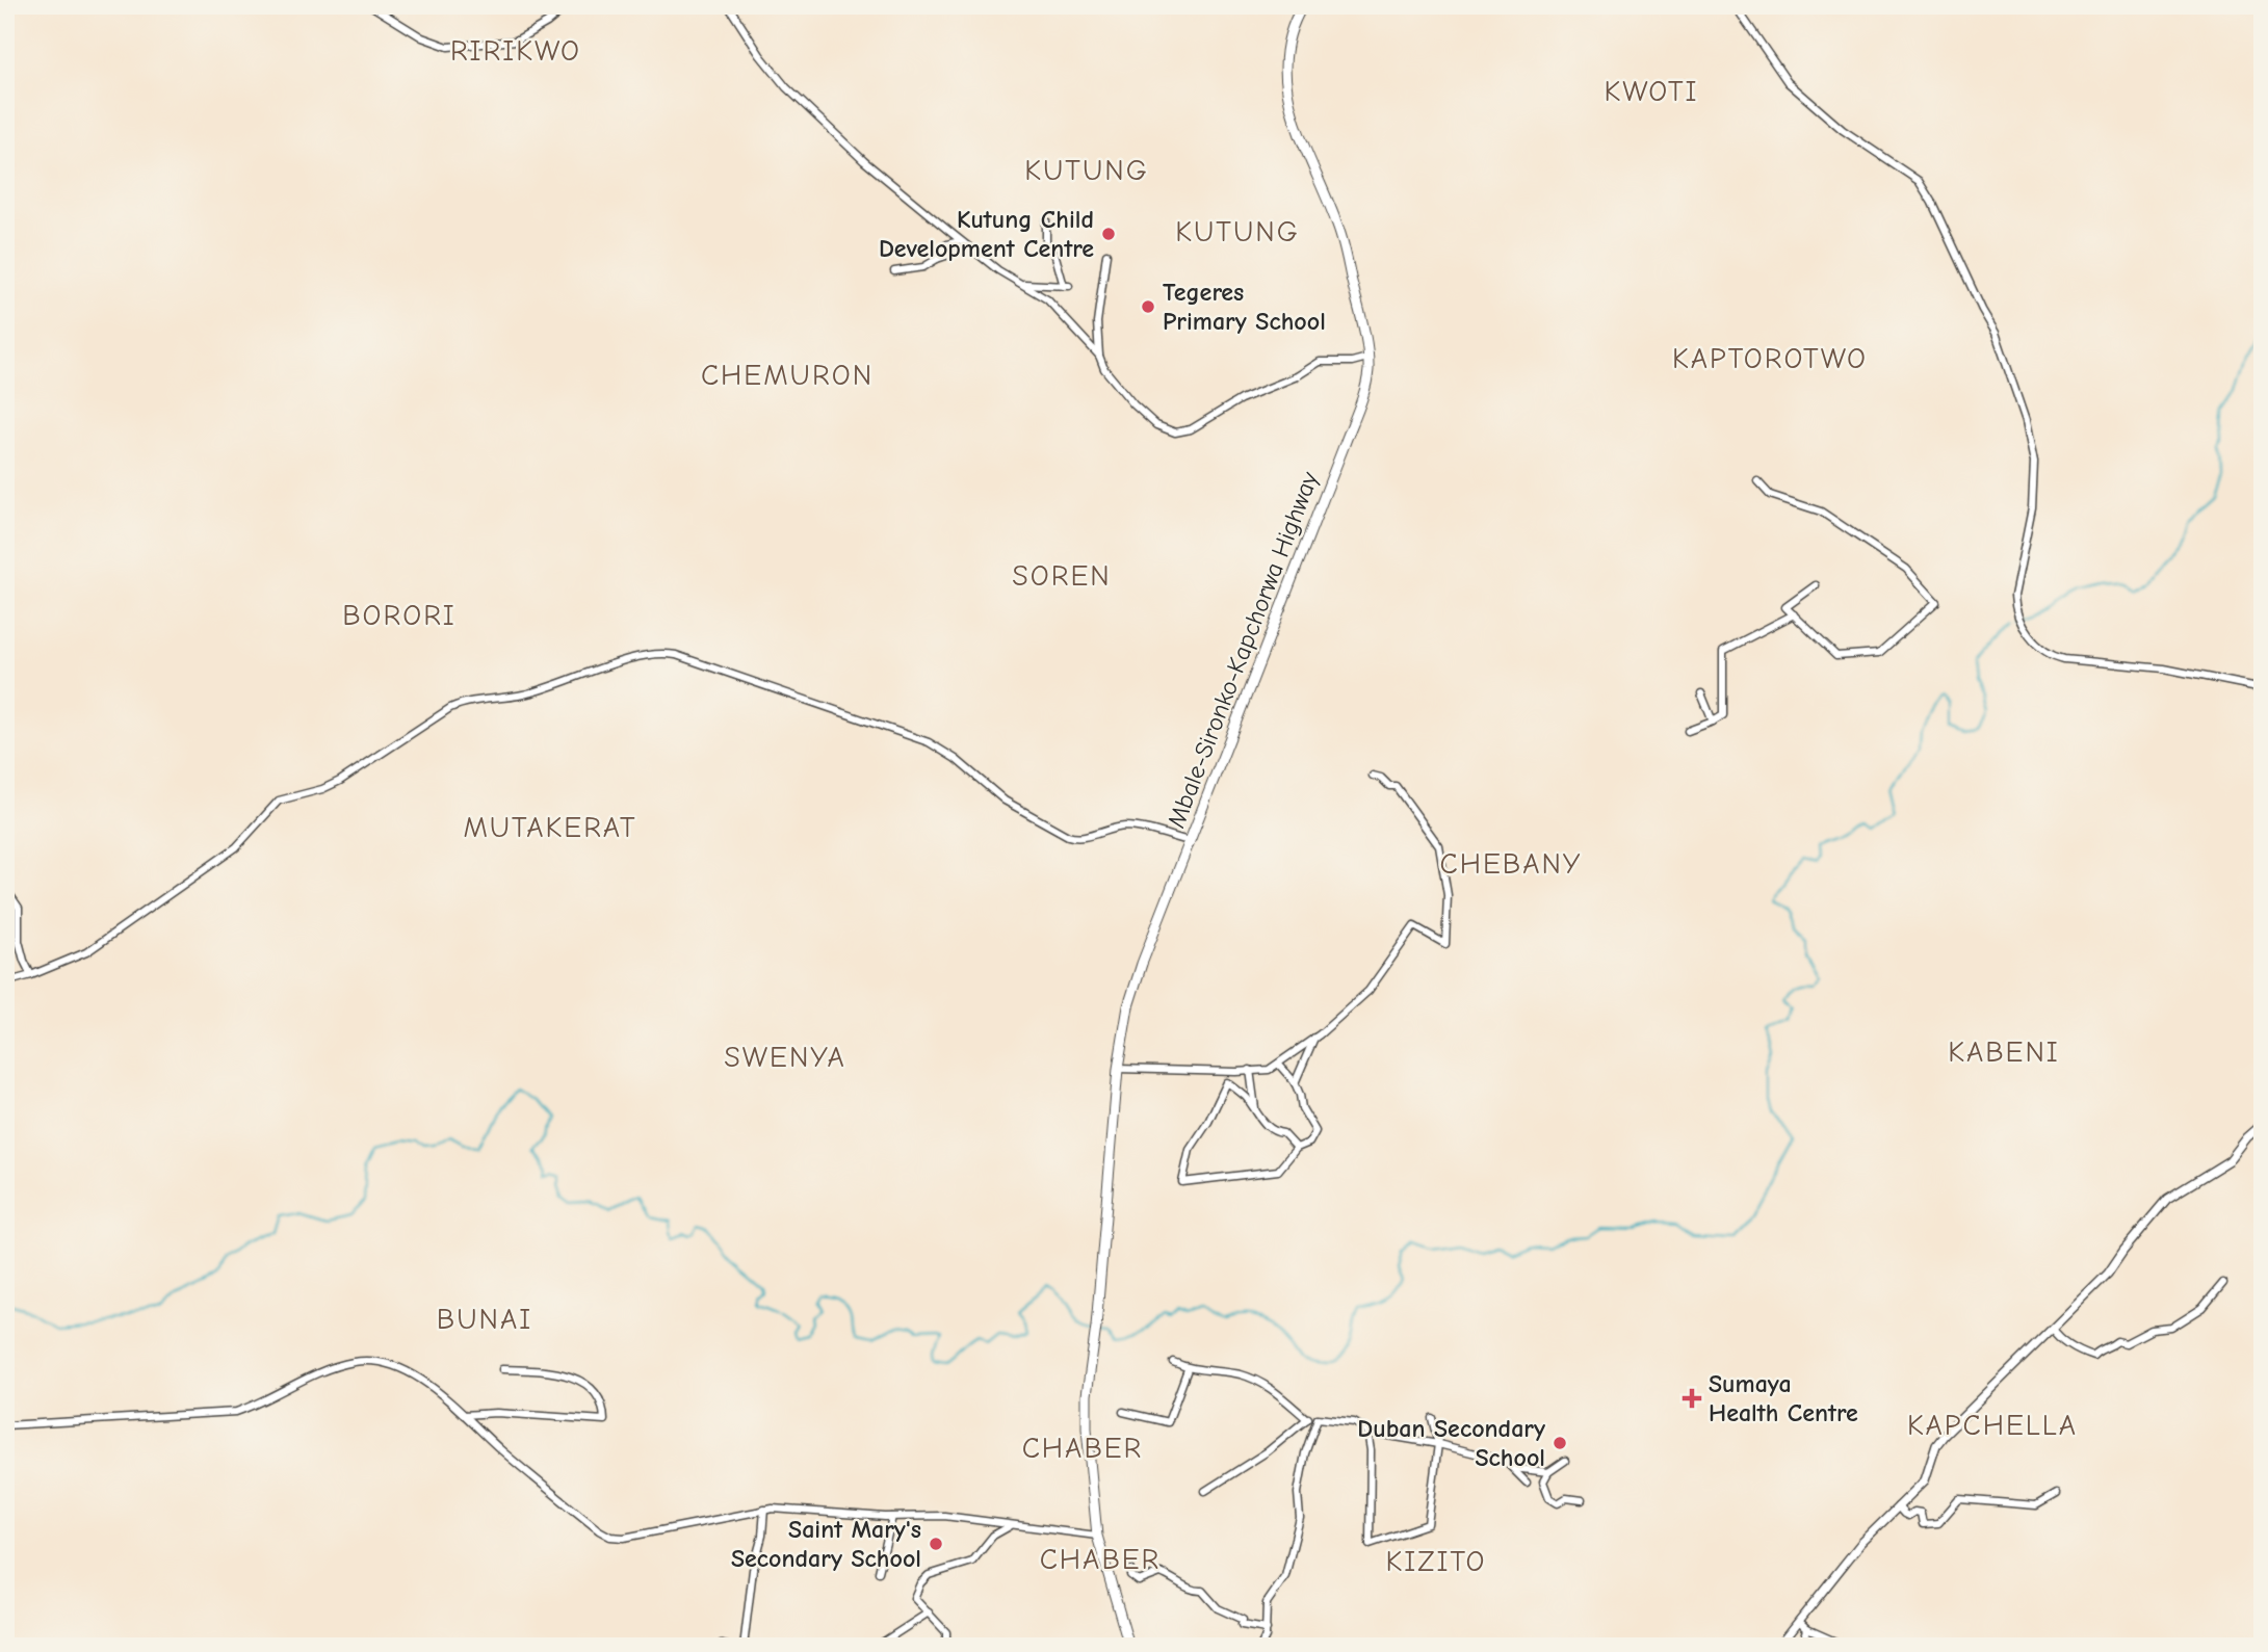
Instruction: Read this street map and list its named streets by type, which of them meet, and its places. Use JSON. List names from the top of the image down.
{
  "streets": {
    "main road": ["Mbale-Sironko-Kapchorwa Highway"]
  },
  "districts": [
    "RIRIKWO",
    "KWOTI",
    "KUTUNG",
    "KUTUNG",
    "KAPTOROTWO",
    "CHEMURON",
    "SOREN",
    "BORORI",
    "MUTAKERAT",
    "CHEBANY",
    "KABENI",
    "SWENYA",
    "BUNAI",
    "KAPCHELLA",
    "CHABER",
    "CHABER",
    "KIZITO"
  ],
  "places": {
    "other": [
      "Kutung Child Development Centre",
      "Tegeres Primary School",
      "Duban Secondary School",
      "Saint Mary's Secondary School"
    ],
    "health": ["Sumaya Health Centre"]
  }
}
